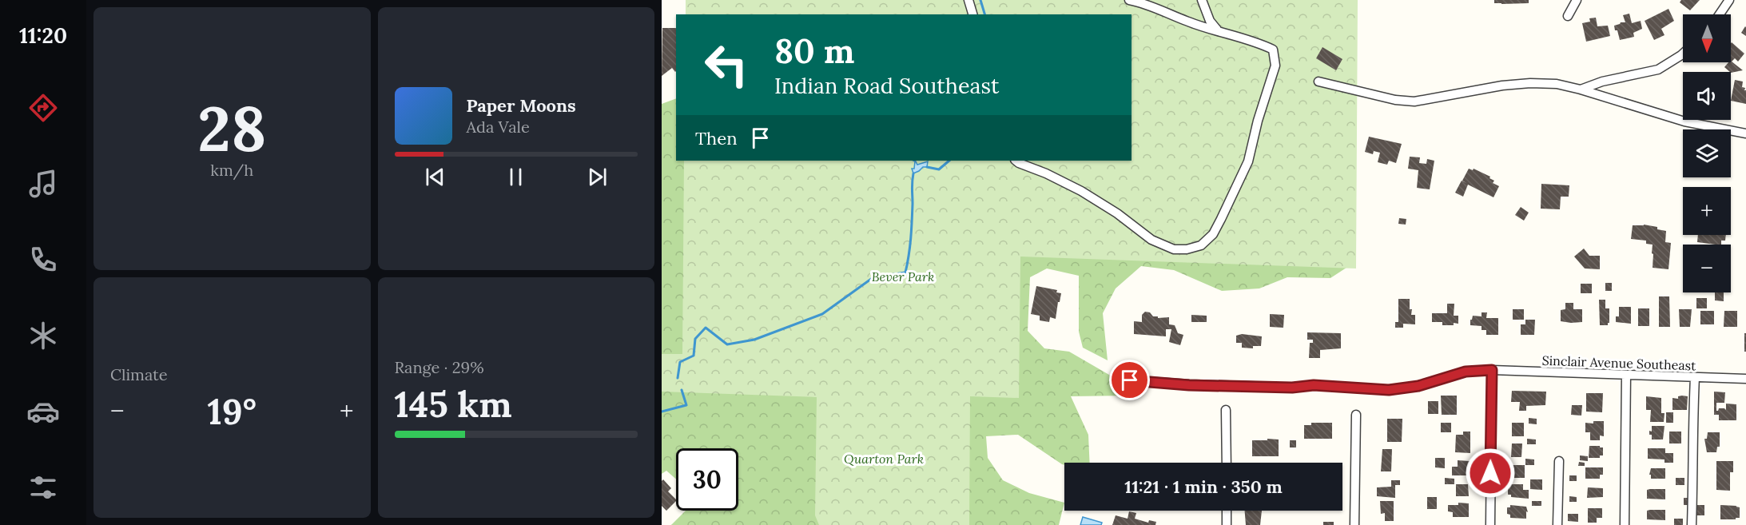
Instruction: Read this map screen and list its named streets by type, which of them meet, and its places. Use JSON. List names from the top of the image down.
{
  "streets": {
    "street": ["Sinclair Avenue Southeast"]
  },
  "parks": ["Bever Park", "Quarton Park"],
  "north": "bottom",
  "page": {
    "tabs": "11:20",
    "tile": [
      ["28", "km/h"],
      "Climate",
      ["Range · 29%", "145 km"]
    ],
    "map_buttons": ["+", "−"],
    "turn": ["80 m", "Indian Road Southeast"],
    "song": ["Paper Moons", "Ada Vale"],
    "then": "Then",
    "heat": ["−", "19°", "+"],
    "limit": "30",
    "trip": "11:21 · 1 min · 350 m"
  }
}
